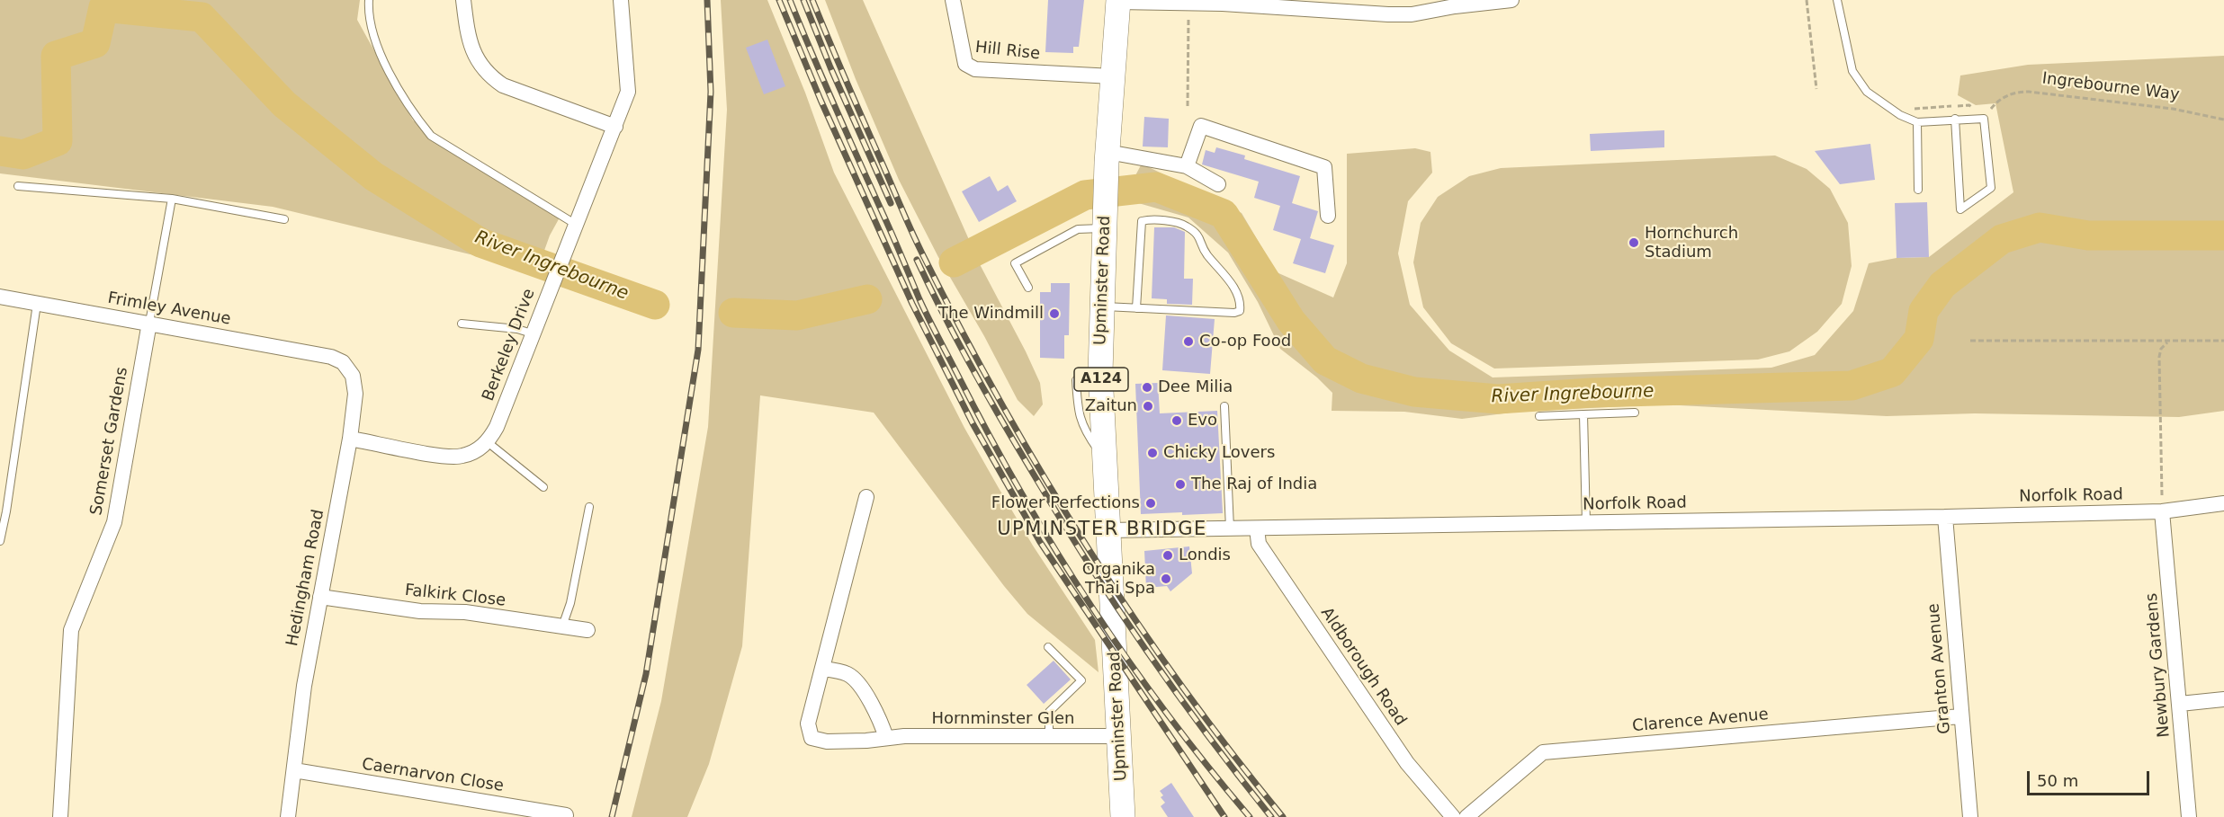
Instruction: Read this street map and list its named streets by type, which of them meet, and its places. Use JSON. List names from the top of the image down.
{
  "streets": {
    "main road": ["Upminster Road", "A124"],
    "street": [
      "Hill Rise",
      "Frimley Avenue",
      "Berkeley Drive",
      "Somerset Gardens",
      "Norfolk Road",
      "Hedingham Road",
      "Falkirk Close",
      "Newbury Gardens",
      "Aldborough Road",
      "Granton Avenue",
      "Hornminster Glen",
      "Clarence Avenue",
      "Caernarvon Close"
    ],
    "path": ["Ingrebourne Way"]
  },
  "crossings": [
    ["Hill Rise", "Upminster Road"],
    ["Upminster Road", "Norfolk Road"],
    ["Upminster Road", "Hornminster Glen"],
    ["Frimley Avenue", "Somerset Gardens"],
    ["Frimley Avenue", "Hedingham Road"],
    ["Norfolk Road", "Newbury Gardens"],
    ["Norfolk Road", "Aldborough Road"],
    ["Norfolk Road", "Granton Avenue"],
    ["Hedingham Road", "Falkirk Close"],
    ["Hedingham Road", "Caernarvon Close"],
    ["Granton Avenue", "Clarence Avenue"]
  ],
  "districts": ["UPMINSTER BRIDGE"],
  "water": ["River Ingrebourne"],
  "places": [
    "Hornchurch Stadium",
    "The Windmill",
    "Co-op Food",
    "Dee Milia",
    "Zaitun",
    "Evo",
    "Chicky Lovers",
    "The Raj of India",
    "Flower Perfections",
    "Londis",
    "Organika Thai Spa"
  ],
  "scale_bar": "50 m"
}
